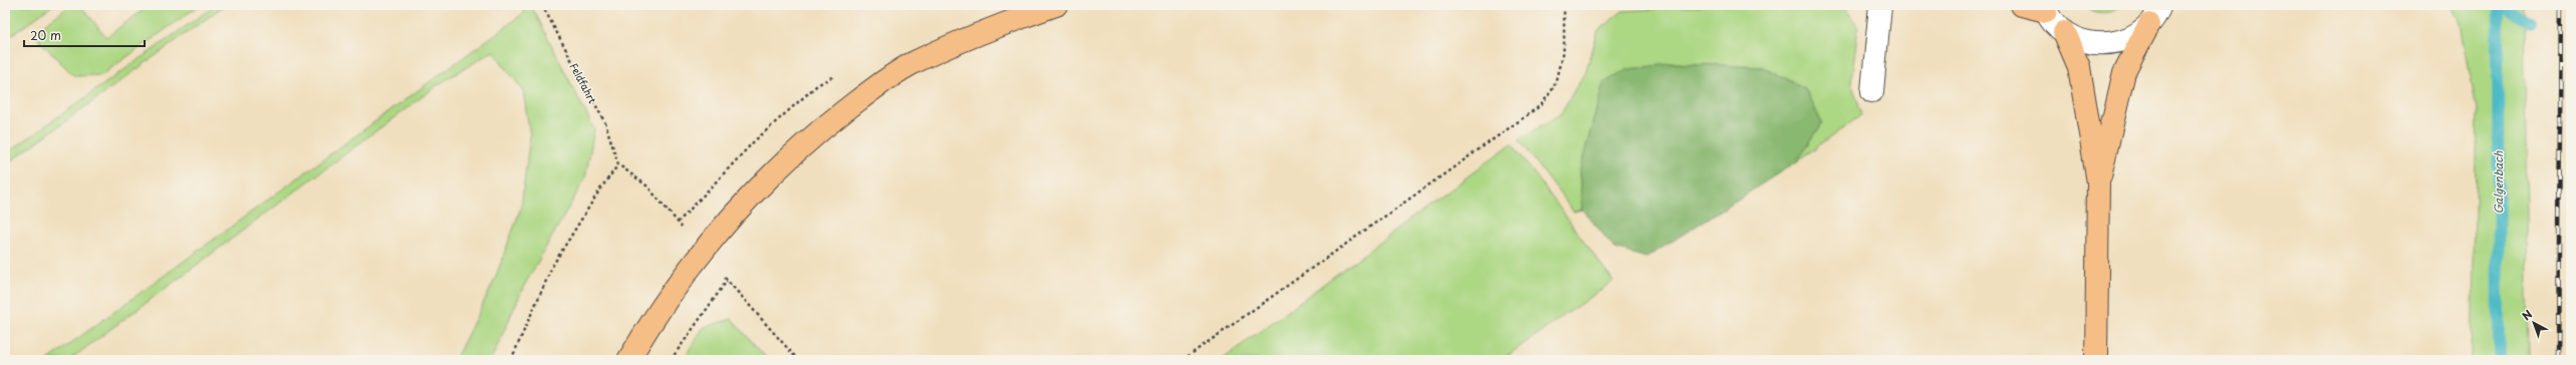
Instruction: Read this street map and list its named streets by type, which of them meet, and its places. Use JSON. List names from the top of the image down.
{
  "streets": {
    "path": ["Feldfahrt"]
  },
  "water": ["Galgenbach"],
  "scale_bar": "20 m",
  "north": "top left"
}
